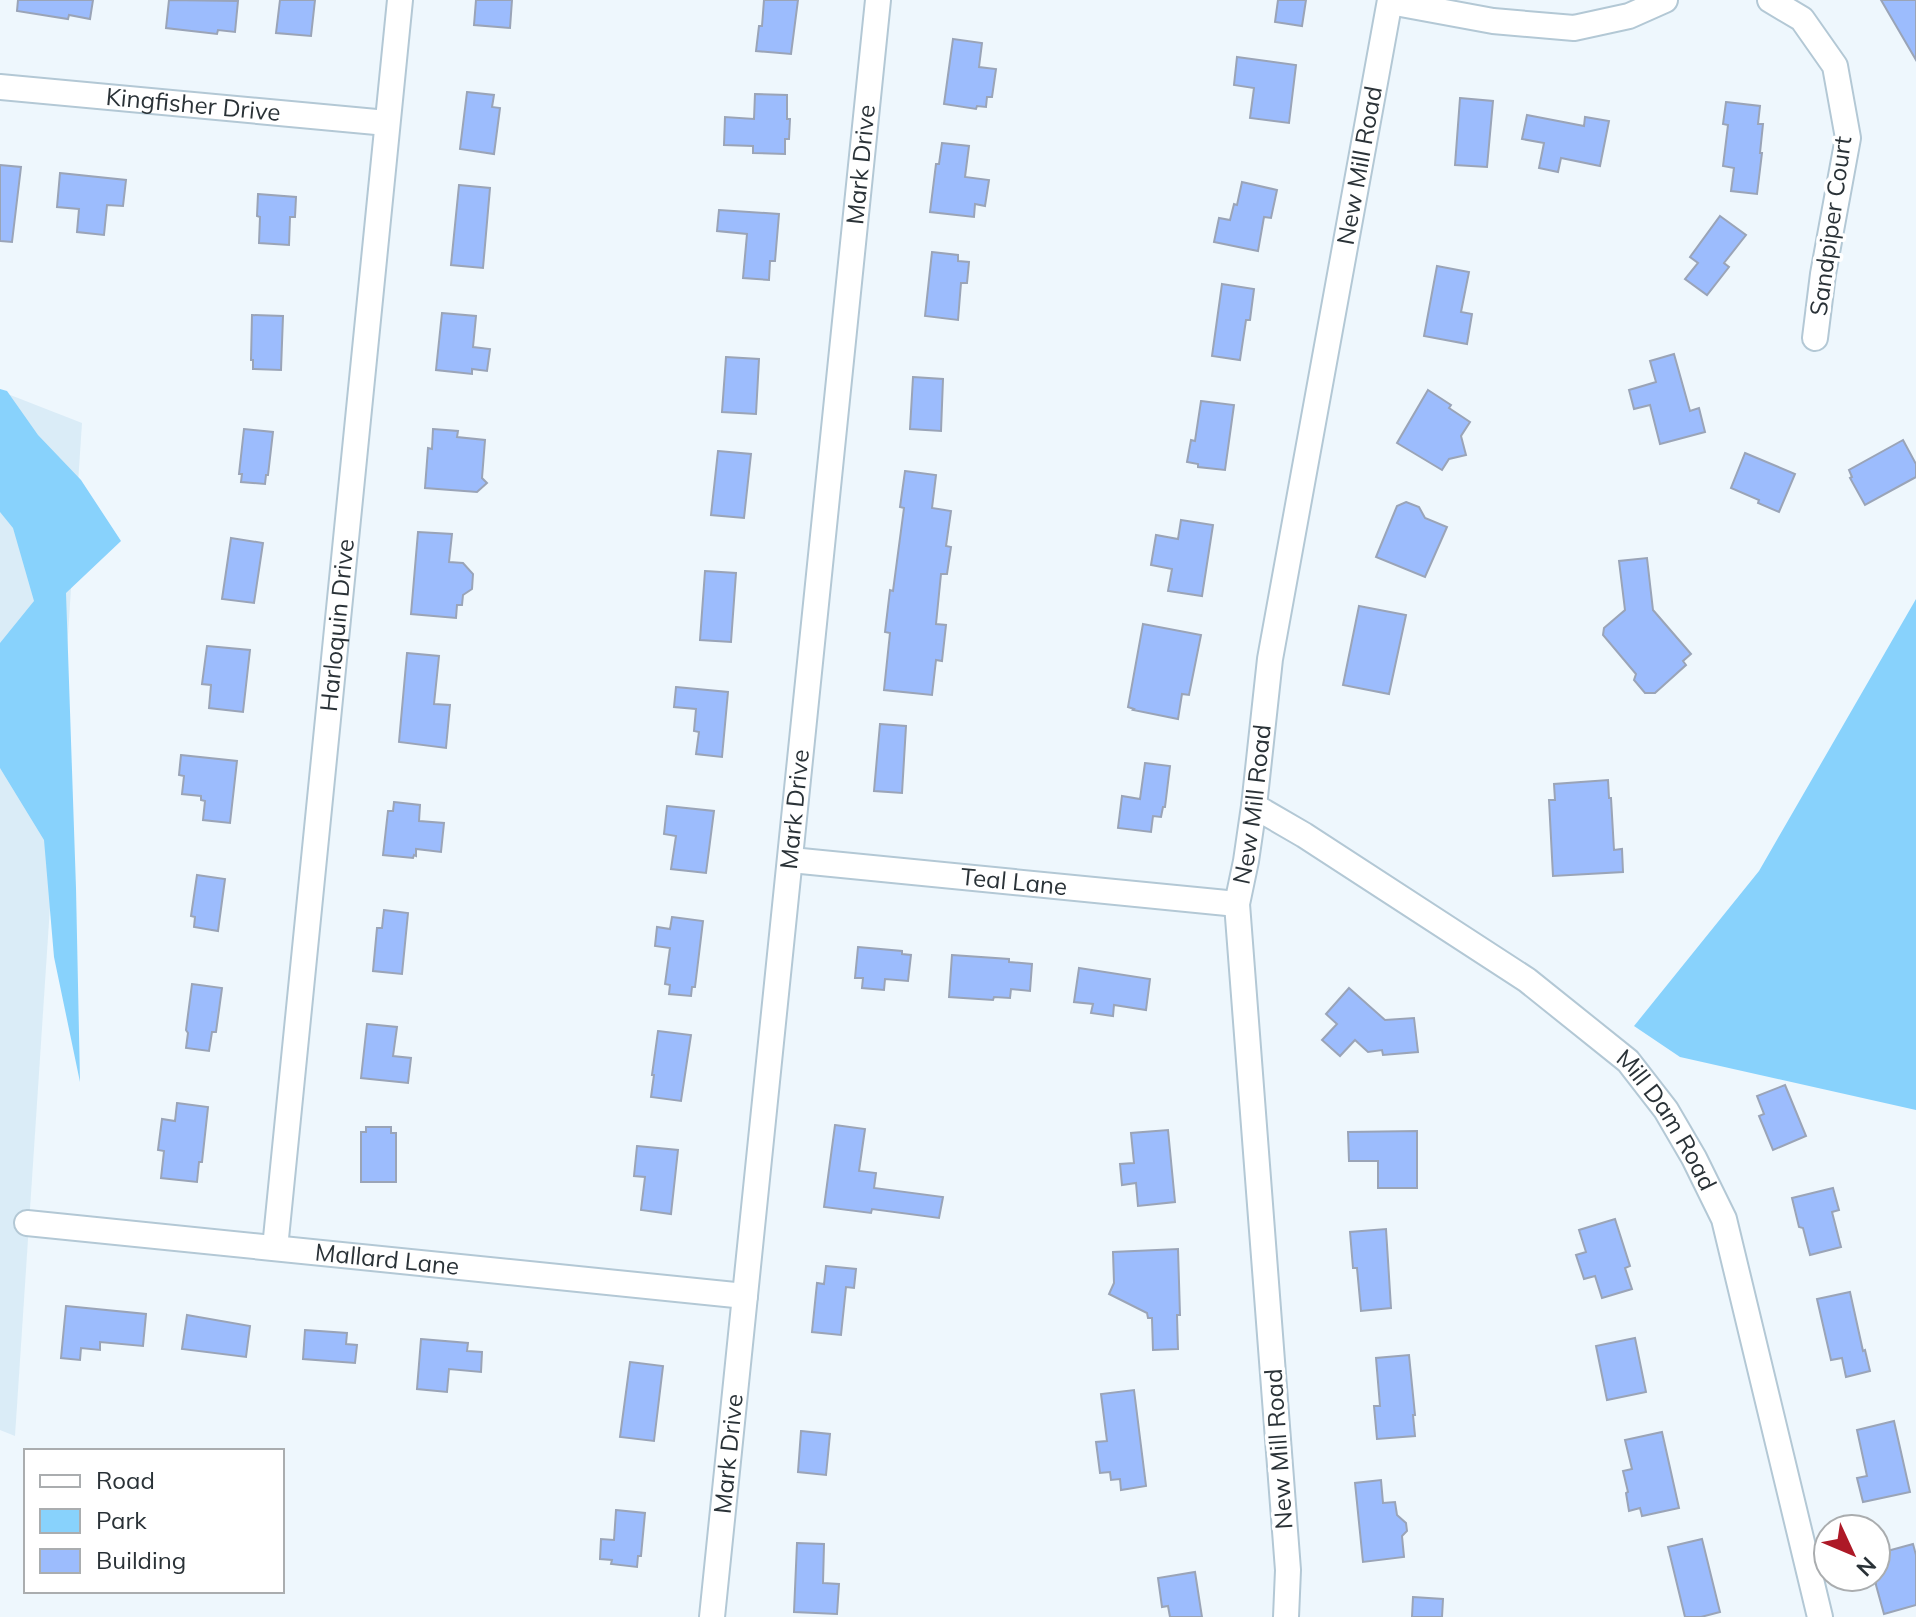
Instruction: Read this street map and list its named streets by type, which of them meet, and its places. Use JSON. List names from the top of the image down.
{
  "streets": {
    "street": [
      "Kingfisher Drive",
      "Mark Drive",
      "New Mill Road",
      "Sandpiper Court",
      "Harloquin Drive",
      "Teal Lane",
      "Mill Dam Road",
      "Mallard Lane"
    ]
  },
  "crossings": [
    ["Kingfisher Drive", "Harloquin Drive"],
    ["Mark Drive", "Teal Lane"],
    ["Mark Drive", "Mallard Lane"],
    ["New Mill Road", "Teal Lane"],
    ["New Mill Road", "Mill Dam Road"],
    ["Harloquin Drive", "Mallard Lane"]
  ],
  "legend": ["Road", "Park", "Building"],
  "north": "bottom right"
}
